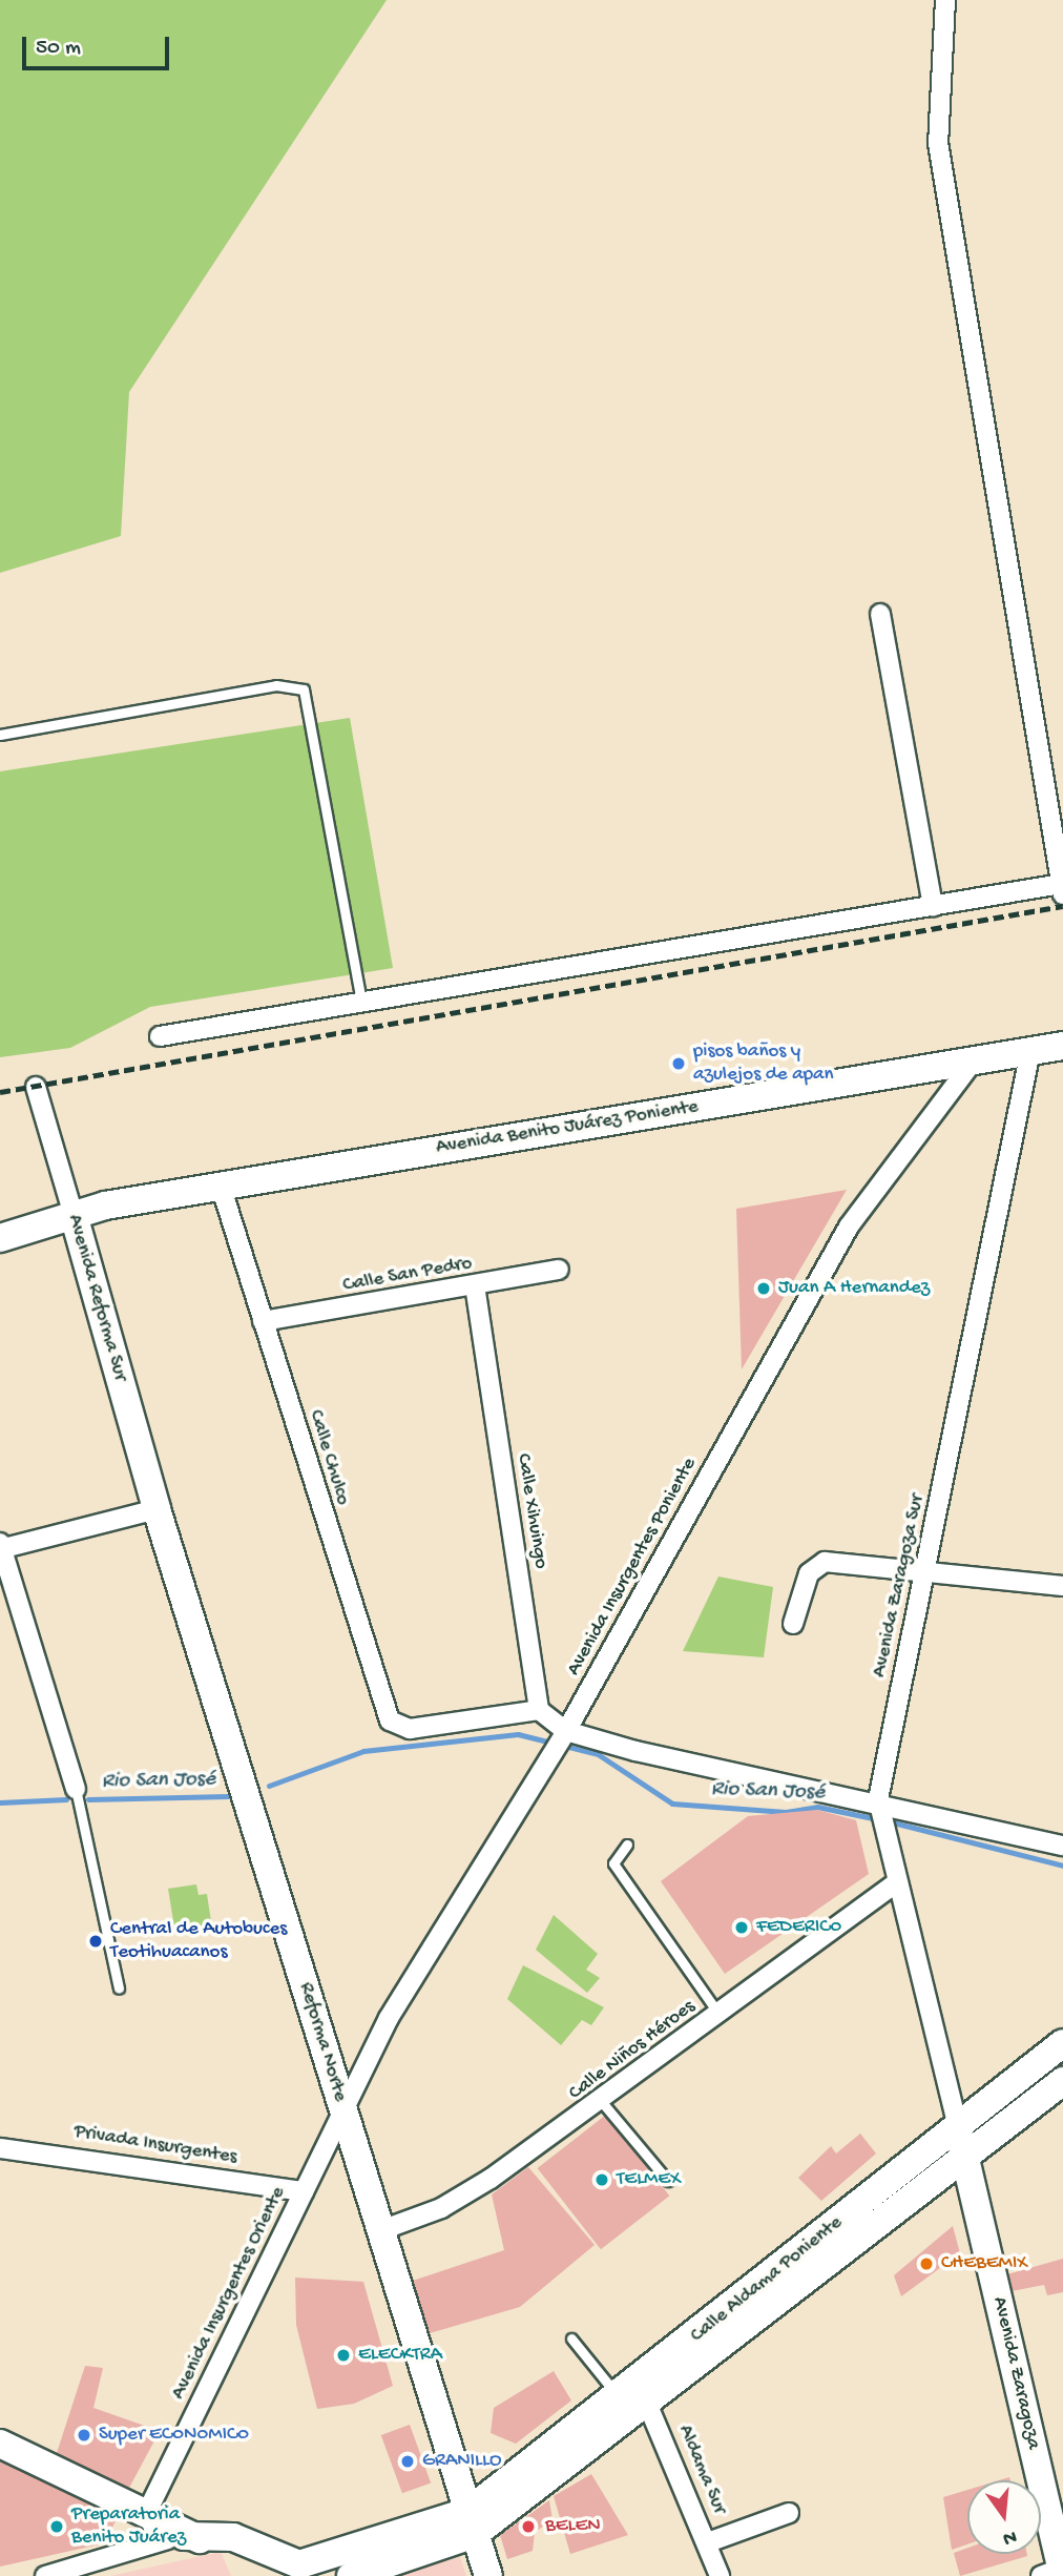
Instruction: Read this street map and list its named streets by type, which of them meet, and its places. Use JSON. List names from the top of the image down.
{
  "streets": {
    "main road": [
      "Avenida Benito Juárez Poniente",
      "Avenida Reforma Sur",
      "Reforma Norte",
      "Calle Aldama Poniente",
      "Avenida Zaragoza"
    ],
    "street": [
      "Calle San Pedro",
      "Calle Chulco",
      "Calle Xihuingo",
      "Avenida Insurgentes Poniente",
      "Avenida Zaragoza Sur",
      "Calle Niños Héroes",
      "Privada Insurgentes",
      "Avenida Insurgentes Oriente",
      "Aldama Sur"
    ]
  },
  "crossings": [
    ["Avenida Benito Juárez Poniente", "Avenida Reforma Sur"],
    ["Avenida Benito Juárez Poniente", "Calle Chulco"],
    ["Avenida Benito Juárez Poniente", "Avenida Insurgentes Poniente"],
    ["Avenida Benito Juárez Poniente", "Avenida Zaragoza Sur"],
    ["Calle San Pedro", "Calle Chulco"],
    ["Calle San Pedro", "Calle Xihuingo"],
    ["Avenida Reforma Sur", "Reforma Norte"],
    ["Calle Chulco", "Calle Xihuingo"],
    ["Avenida Insurgentes Poniente", "Reforma Norte"],
    ["Avenida Insurgentes Poniente", "Avenida Insurgentes Oriente"],
    ["Avenida Zaragoza Sur", "Calle Niños Héroes"],
    ["Avenida Zaragoza Sur", "Calle Aldama Poniente"],
    ["Avenida Zaragoza Sur", "Avenida Zaragoza"],
    ["Reforma Norte", "Calle Niños Héroes"],
    ["Reforma Norte", "Calle Aldama Poniente"],
    ["Reforma Norte", "Avenida Insurgentes Oriente"],
    ["Privada Insurgentes", "Avenida Insurgentes Oriente"],
    ["Calle Aldama Poniente", "Avenida Zaragoza"],
    ["Calle Aldama Poniente", "Aldama Sur"]
  ],
  "water": ["Rio San José"],
  "places": [
    "pisos baños y azulejos de apan",
    "Juan A Hernandez",
    "FEDERIC0",
    "Central de Autobuces Teotihuacanos",
    "TELMEX",
    "CHEBEMIX",
    "ELECKTRA",
    "Super EC0N0MIC0",
    "GRANILLO",
    "Preparatoria Benito Juárez",
    "BELEN"
  ],
  "scale_bar": "50 m",
  "north": "bottom"
}
